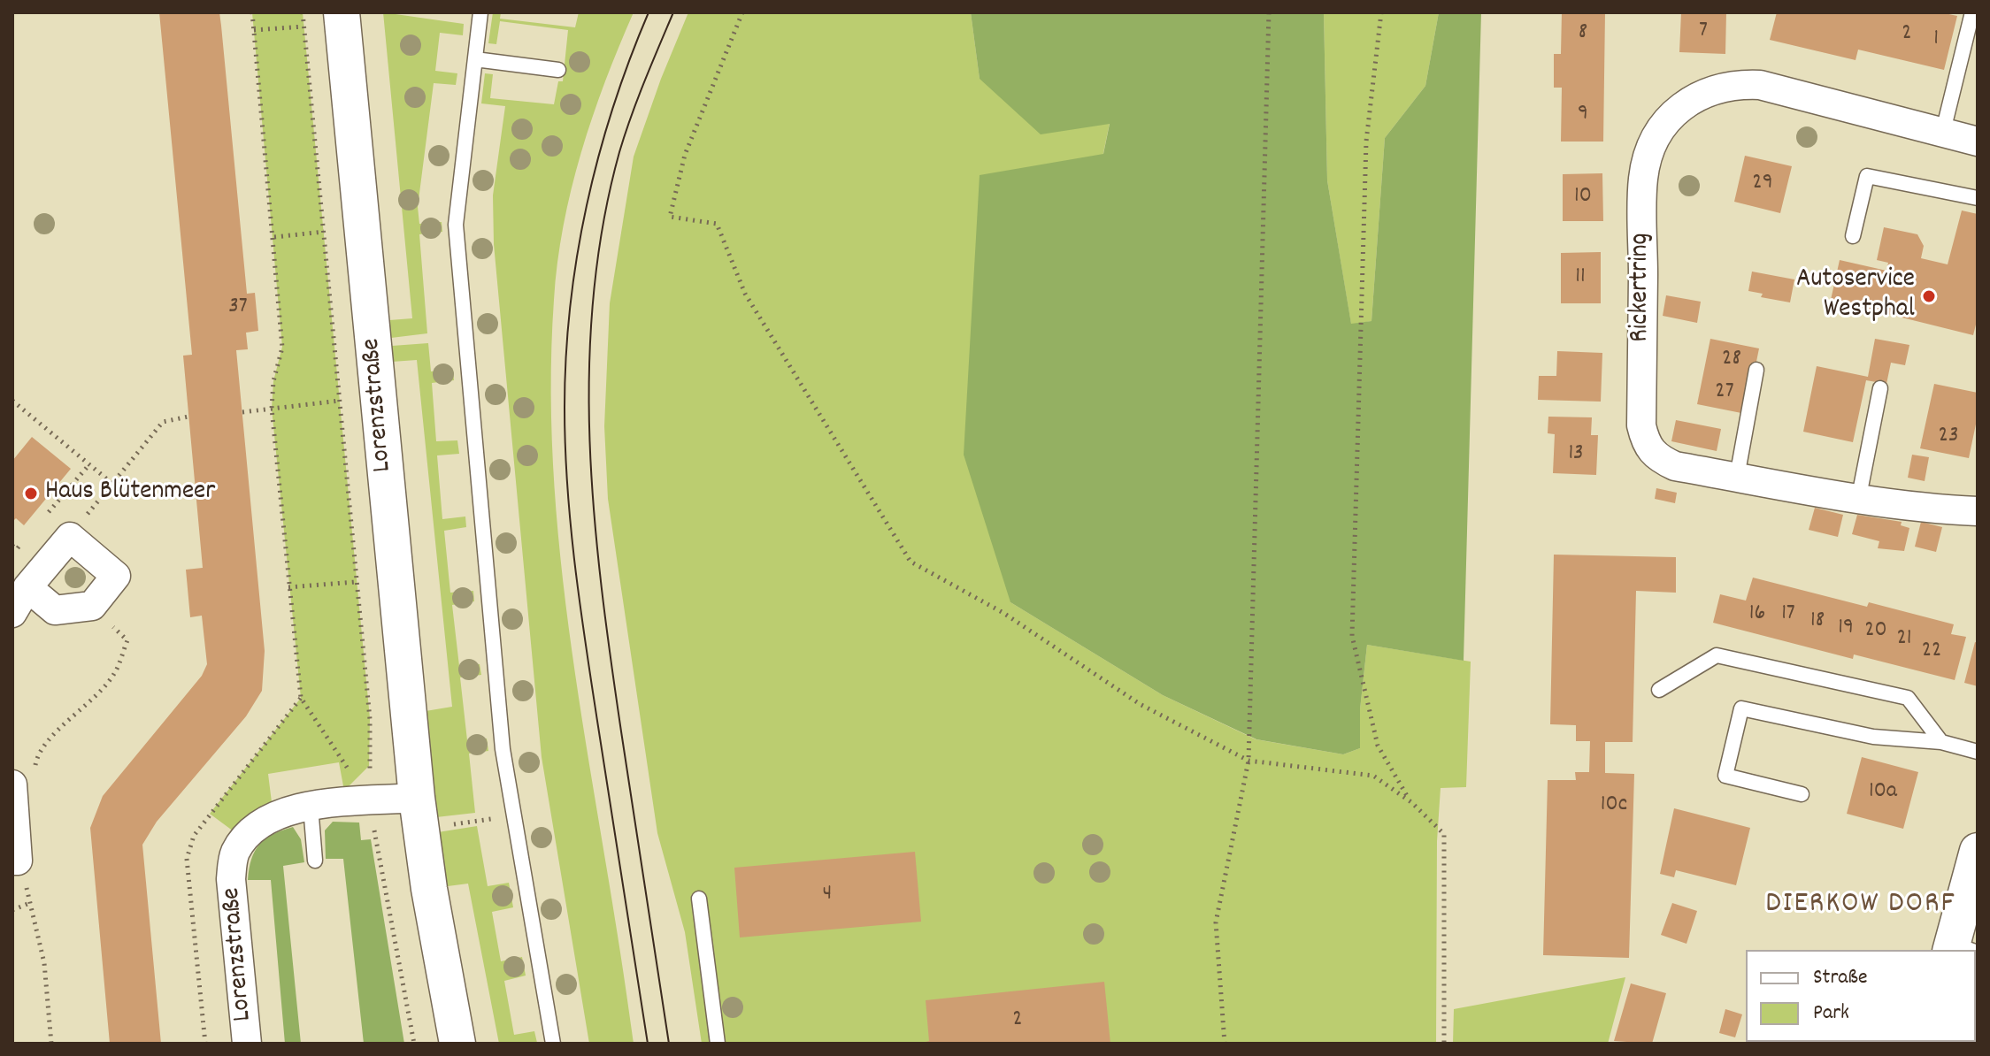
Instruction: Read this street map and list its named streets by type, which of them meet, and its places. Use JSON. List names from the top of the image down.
{
  "streets": {
    "street": ["Rickertring", "Lorenzstraße"]
  },
  "districts": ["DIERKOW DORF"],
  "places": ["Autoservice Westphal", "Haus Blütenmeer"],
  "house_numbers": [
    "7",
    "8",
    "2",
    "1",
    "9",
    "29",
    "10",
    "11",
    "37",
    "28",
    "27",
    "23",
    "13",
    "16",
    "17",
    "18",
    "19",
    "20",
    "21",
    "22",
    "10a",
    "10c",
    "4",
    "2"
  ],
  "legend": ["Straße", "Park"]
}
